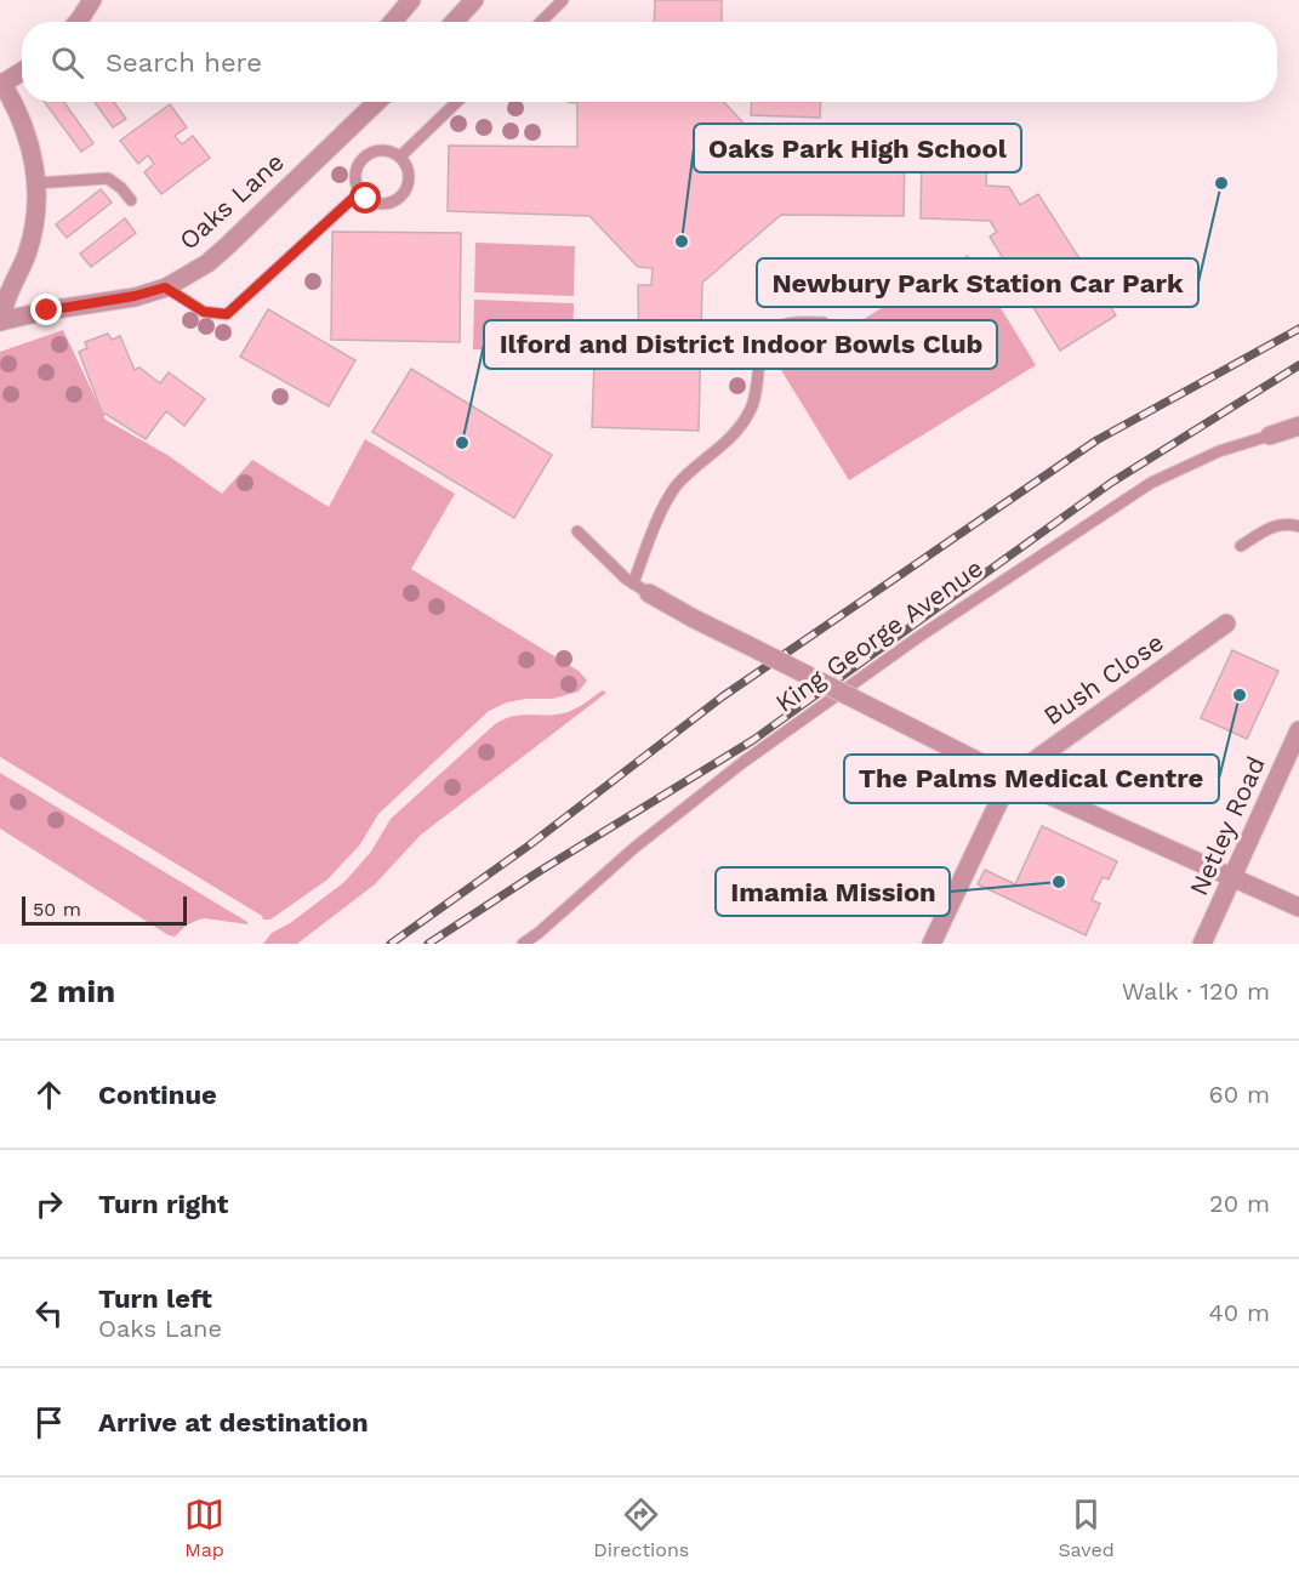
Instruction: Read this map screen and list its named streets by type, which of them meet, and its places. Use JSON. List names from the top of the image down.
{
  "streets": {
    "street": [
      "Oaks Lane",
      "King George Avenue",
      "Bush Close",
      "Netley Road"
    ]
  },
  "places": [
    "Newbury Park Station Car Park",
    "Oaks Park High School",
    "Ilford and District Indoor Bowls Club",
    "The Palms Medical Centre",
    "Imamia Mission"
  ],
  "scale_bar": "50 m",
  "page": {
    "search": "Search here",
    "scale": "50 m",
    "heading": ["2 min", "Walk · 120 m"],
    "list": [
      ["Continue", "60 m"],
      ["Turn right", "20 m"],
      ["Turn left", "Oaks Lane", "40 m"],
      "Arrive at destination"
    ],
    "nav": ["Map", "Directions", "Saved"]
  }
}
